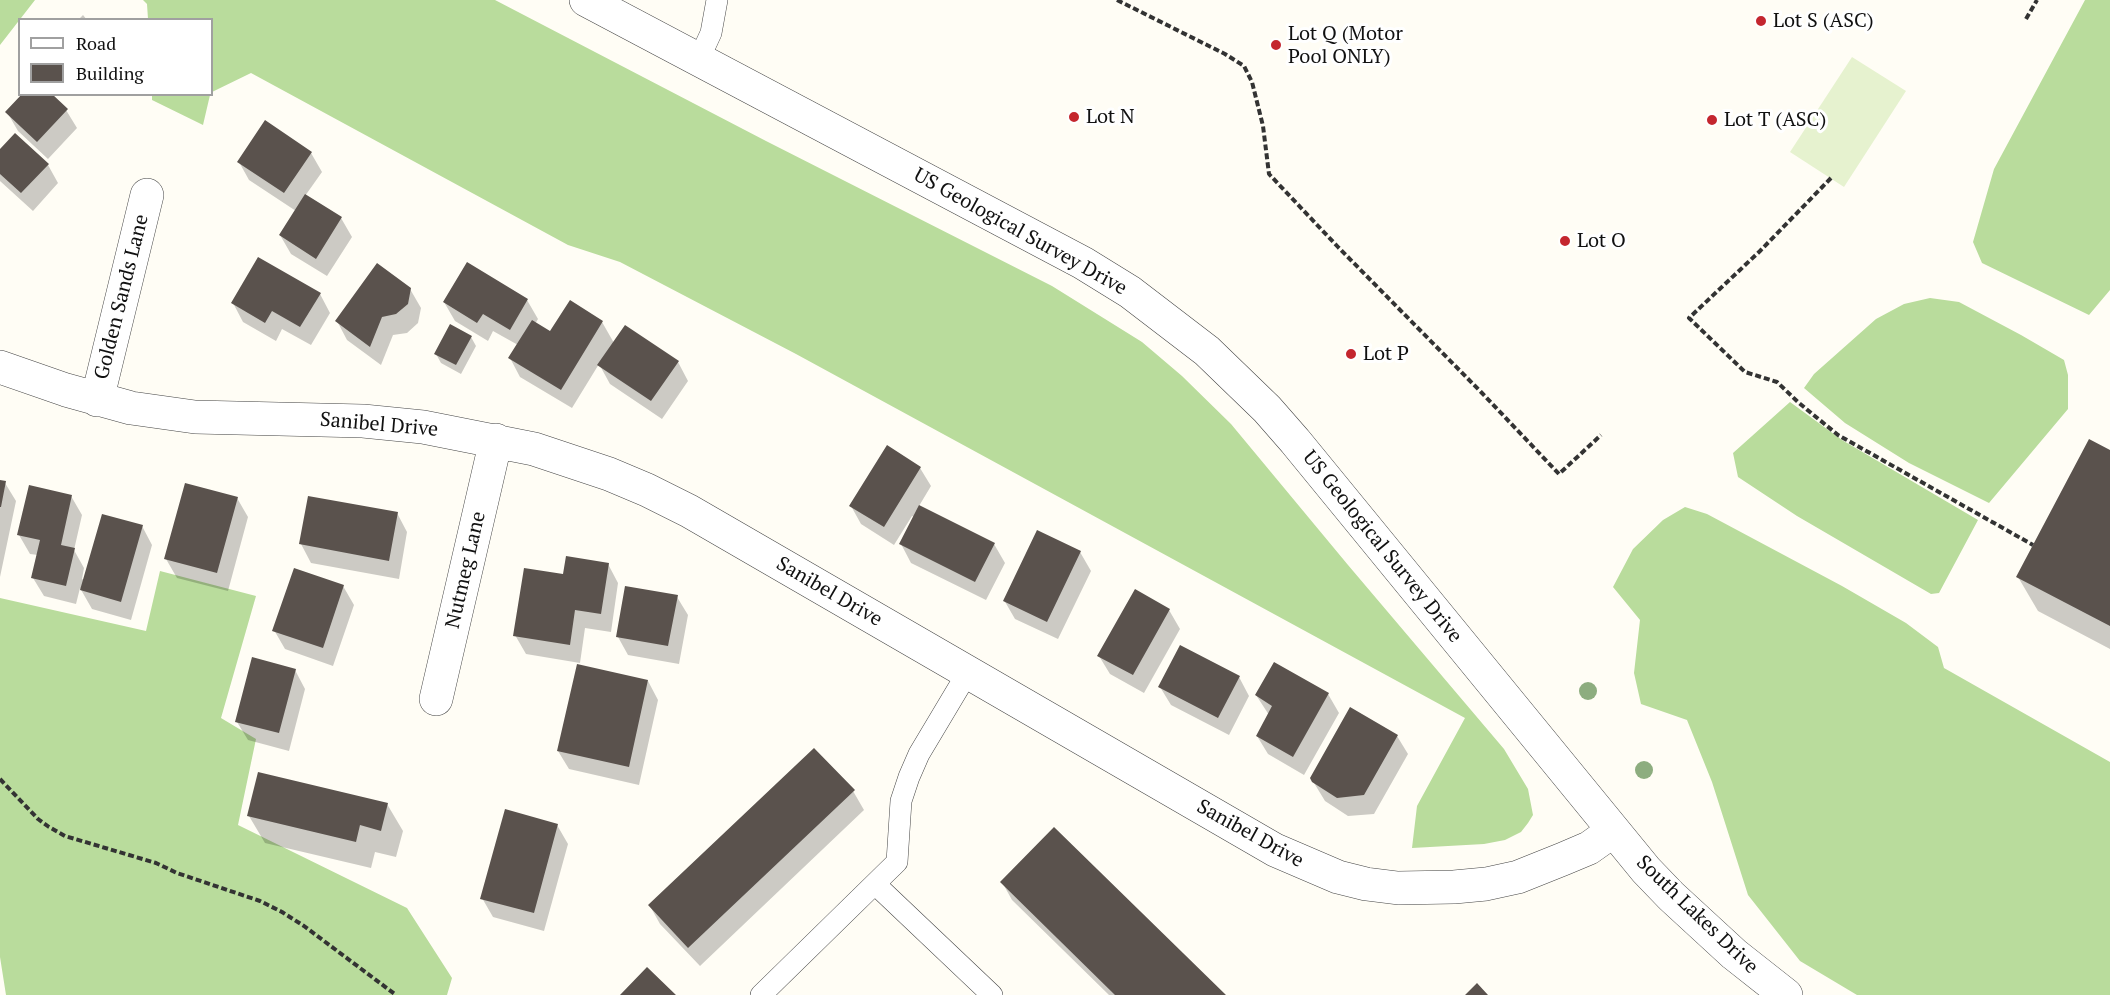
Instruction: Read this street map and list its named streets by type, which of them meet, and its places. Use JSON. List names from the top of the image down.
{
  "streets": {
    "street": [
      "US Geological Survey Drive",
      "Golden Sands Lane",
      "Sanibel Drive",
      "Nutmeg Lane",
      "South Lakes Drive"
    ]
  },
  "crossings": [
    ["US Geological Survey Drive", "Sanibel Drive"],
    ["US Geological Survey Drive", "South Lakes Drive"],
    ["Golden Sands Lane", "Sanibel Drive"],
    ["Sanibel Drive", "Nutmeg Lane"],
    ["Sanibel Drive", "South Lakes Drive"]
  ],
  "places": [
    "Lot S (ASC)",
    "Lot Q (Motor Pool ONLY)",
    "Lot N",
    "Lot T (ASC)",
    "Lot O",
    "Lot P"
  ],
  "legend": ["Road", "Building"]
}
